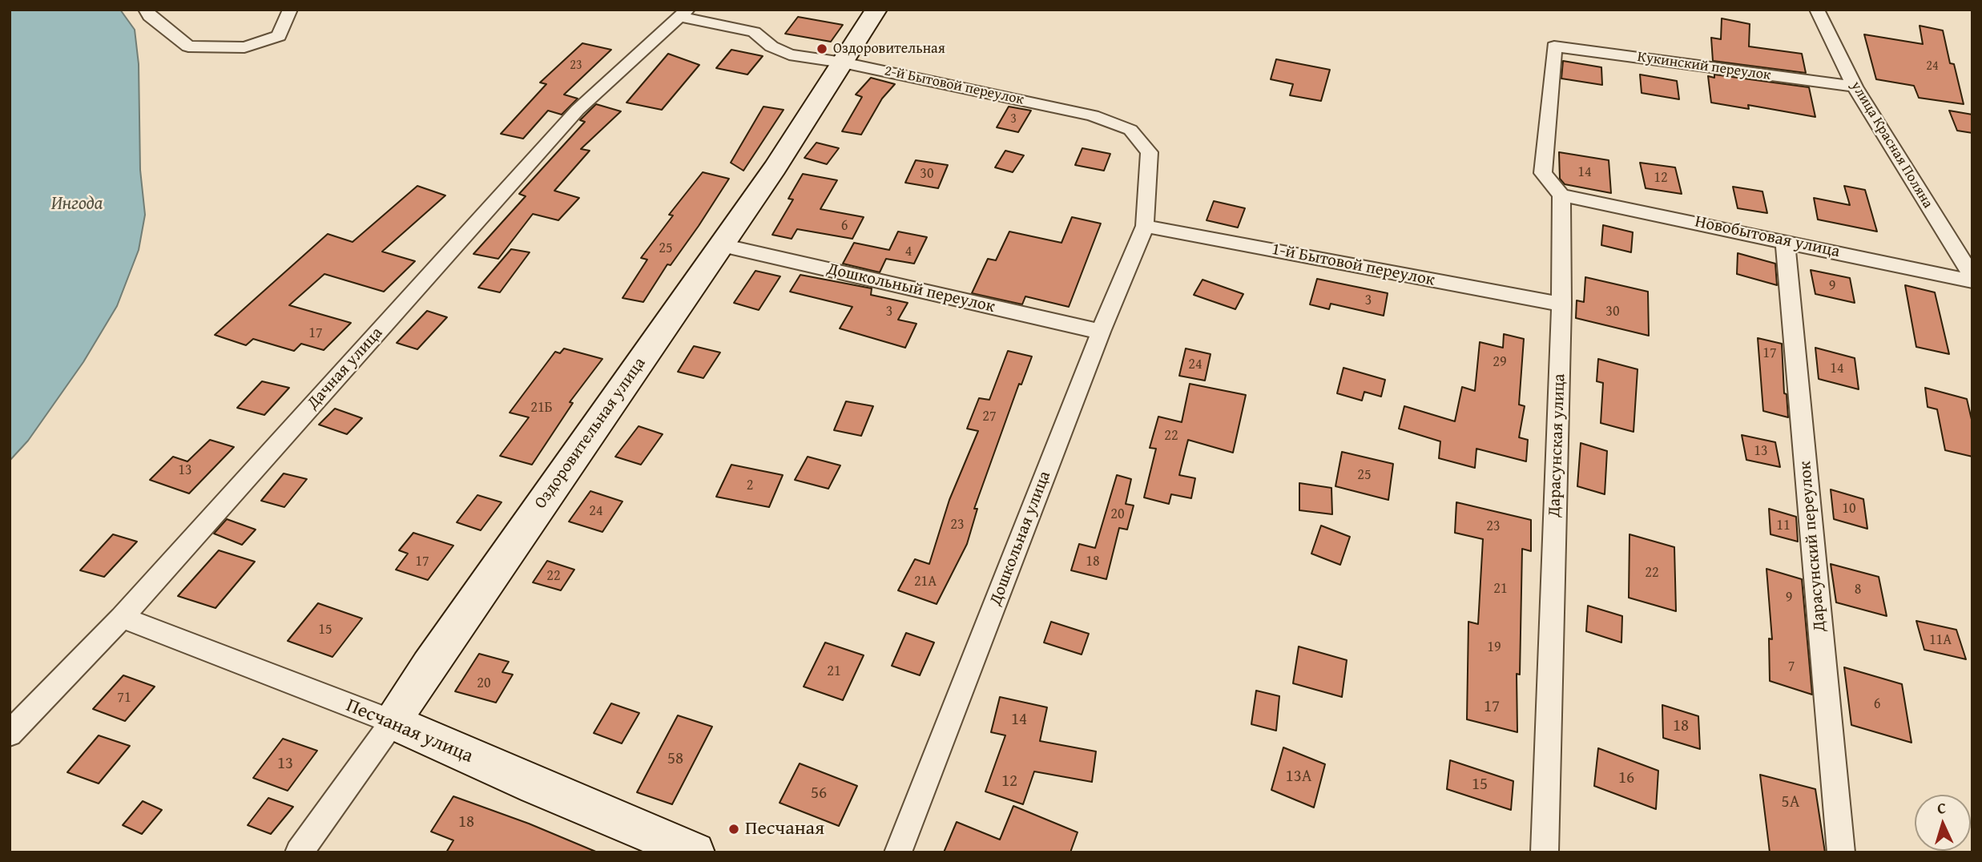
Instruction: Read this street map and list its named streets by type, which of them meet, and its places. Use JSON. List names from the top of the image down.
{
  "streets": {
    "street": [
      "Кукинский переулок",
      "2-й Бытовой переулок",
      "улица Красная Поляна",
      "Новобытовая улица",
      "1-й Бытовой переулок",
      "Дошкольный переулок",
      "Дачная улица",
      "Оздоровительная улица",
      "Дарасунская улица",
      "Дошкольная улица",
      "Дарасунский переулок",
      "Песчаная улица"
    ]
  },
  "crossings": [
    ["Кукинский переулок", "улица Красная Поляна"],
    ["Кукинский переулок", "Новобытовая улица"],
    ["Кукинский переулок", "Дарасунская улица"],
    ["2-й Бытовой переулок", "1-й Бытовой переулок"],
    ["2-й Бытовой переулок", "Дачная улица"],
    ["2-й Бытовой переулок", "Оздоровительная улица"],
    ["2-й Бытовой переулок", "Дошкольная улица"],
    ["Новобытовая улица", "Дарасунская улица"],
    ["Новобытовая улица", "Дарасунский переулок"],
    ["1-й Бытовой переулок", "Дарасунская улица"],
    ["1-й Бытовой переулок", "Дошкольная улица"],
    ["Дошкольный переулок", "Оздоровительная улица"],
    ["Дошкольный переулок", "Дошкольная улица"],
    ["Дачная улица", "Песчаная улица"],
    ["Оздоровительная улица", "Песчаная улица"]
  ],
  "water": ["Ингода"],
  "places": ["Оздоровительная", "Песчаная"],
  "house_numbers": [
    "23",
    "24",
    "3",
    "14",
    "30",
    "12",
    "6",
    "25",
    "4",
    "9",
    "3",
    "3",
    "30",
    "17",
    "17",
    "29",
    "24",
    "14",
    "21Б",
    "27",
    "22",
    "13",
    "13",
    "25",
    "2",
    "10",
    "24",
    "20",
    "23",
    "11",
    "23",
    "17",
    "18",
    "22",
    "22",
    "21А",
    "21",
    "8",
    "9",
    "15",
    "11А",
    "19",
    "7",
    "21",
    "20",
    "71",
    "6",
    "17",
    "14",
    "18",
    "58",
    "13",
    "13А",
    "16",
    "12",
    "15",
    "56",
    "5А",
    "18"
  ],
  "north": "top"
}
